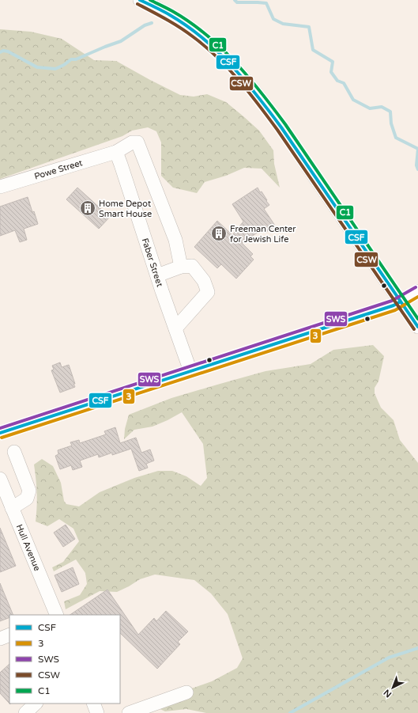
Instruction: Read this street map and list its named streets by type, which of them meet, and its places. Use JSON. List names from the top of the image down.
{
  "streets": {
    "street": ["Powe Street", "Faber Street", "Hull Avenue"]
  },
  "crossings": [
    ["Powe Street", "Faber Street"]
  ],
  "places": {
    "building": ["Home Depot Smart House", "Freeman Center for Jewish Life"]
  },
  "lines": [
    "transit line CSF",
    "transit line C1",
    "transit line CSW",
    "transit line SWS",
    "transit line 3"
  ],
  "legend": [
    "CSF",
    "3",
    "SWS",
    "CSW",
    "C1"
  ],
  "north": "bottom left"
}
